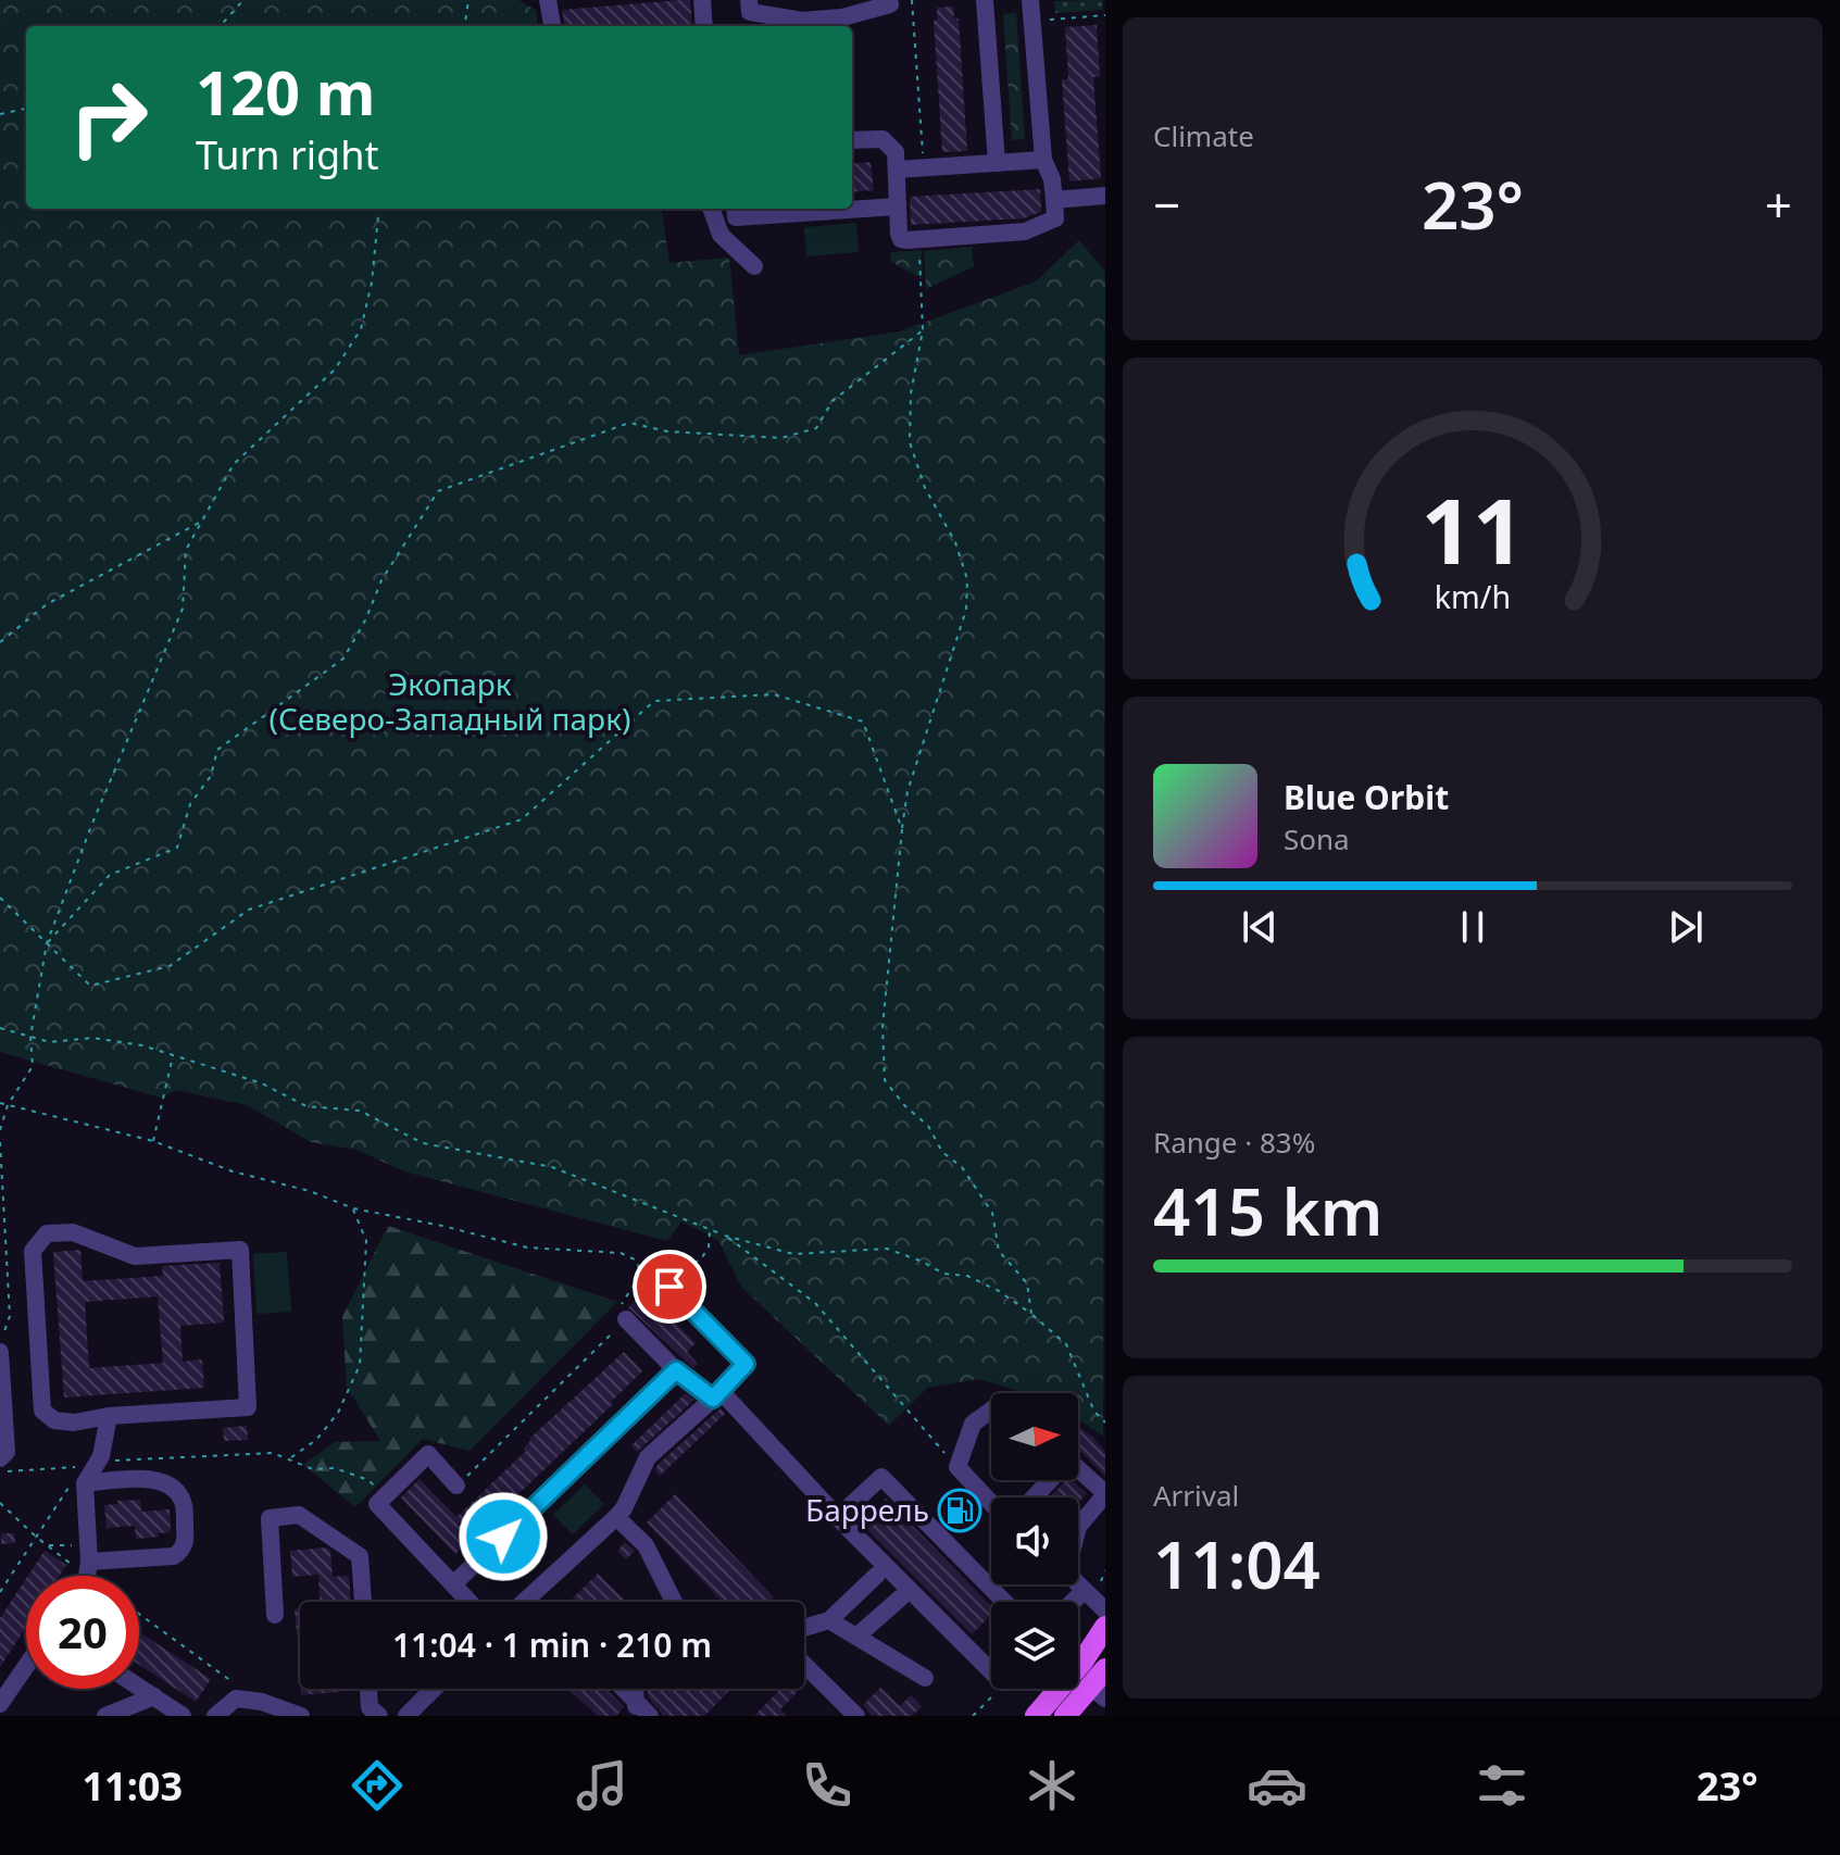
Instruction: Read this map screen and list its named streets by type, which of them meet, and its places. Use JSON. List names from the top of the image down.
{
  "parks": ["Экопарк (Северо-Западный парк)"],
  "places": {
    "fuel station": ["Баррель"]
  },
  "north": "right",
  "page": {
    "tile": [
      "Climate",
      ["Range · 83%", "415 km"],
      ["Arrival", "11:04"]
    ],
    "turn": ["120 m", "Turn right"],
    "heat": ["−", "23°", "+"],
    "song": ["Blue Orbit", "Sona"],
    "limit": "20",
    "trip": "11:04 · 1 min · 210 m",
    "tabs": ["11:03", "23°"],
    "gauge": ["11", "km/h"]
  }
}
